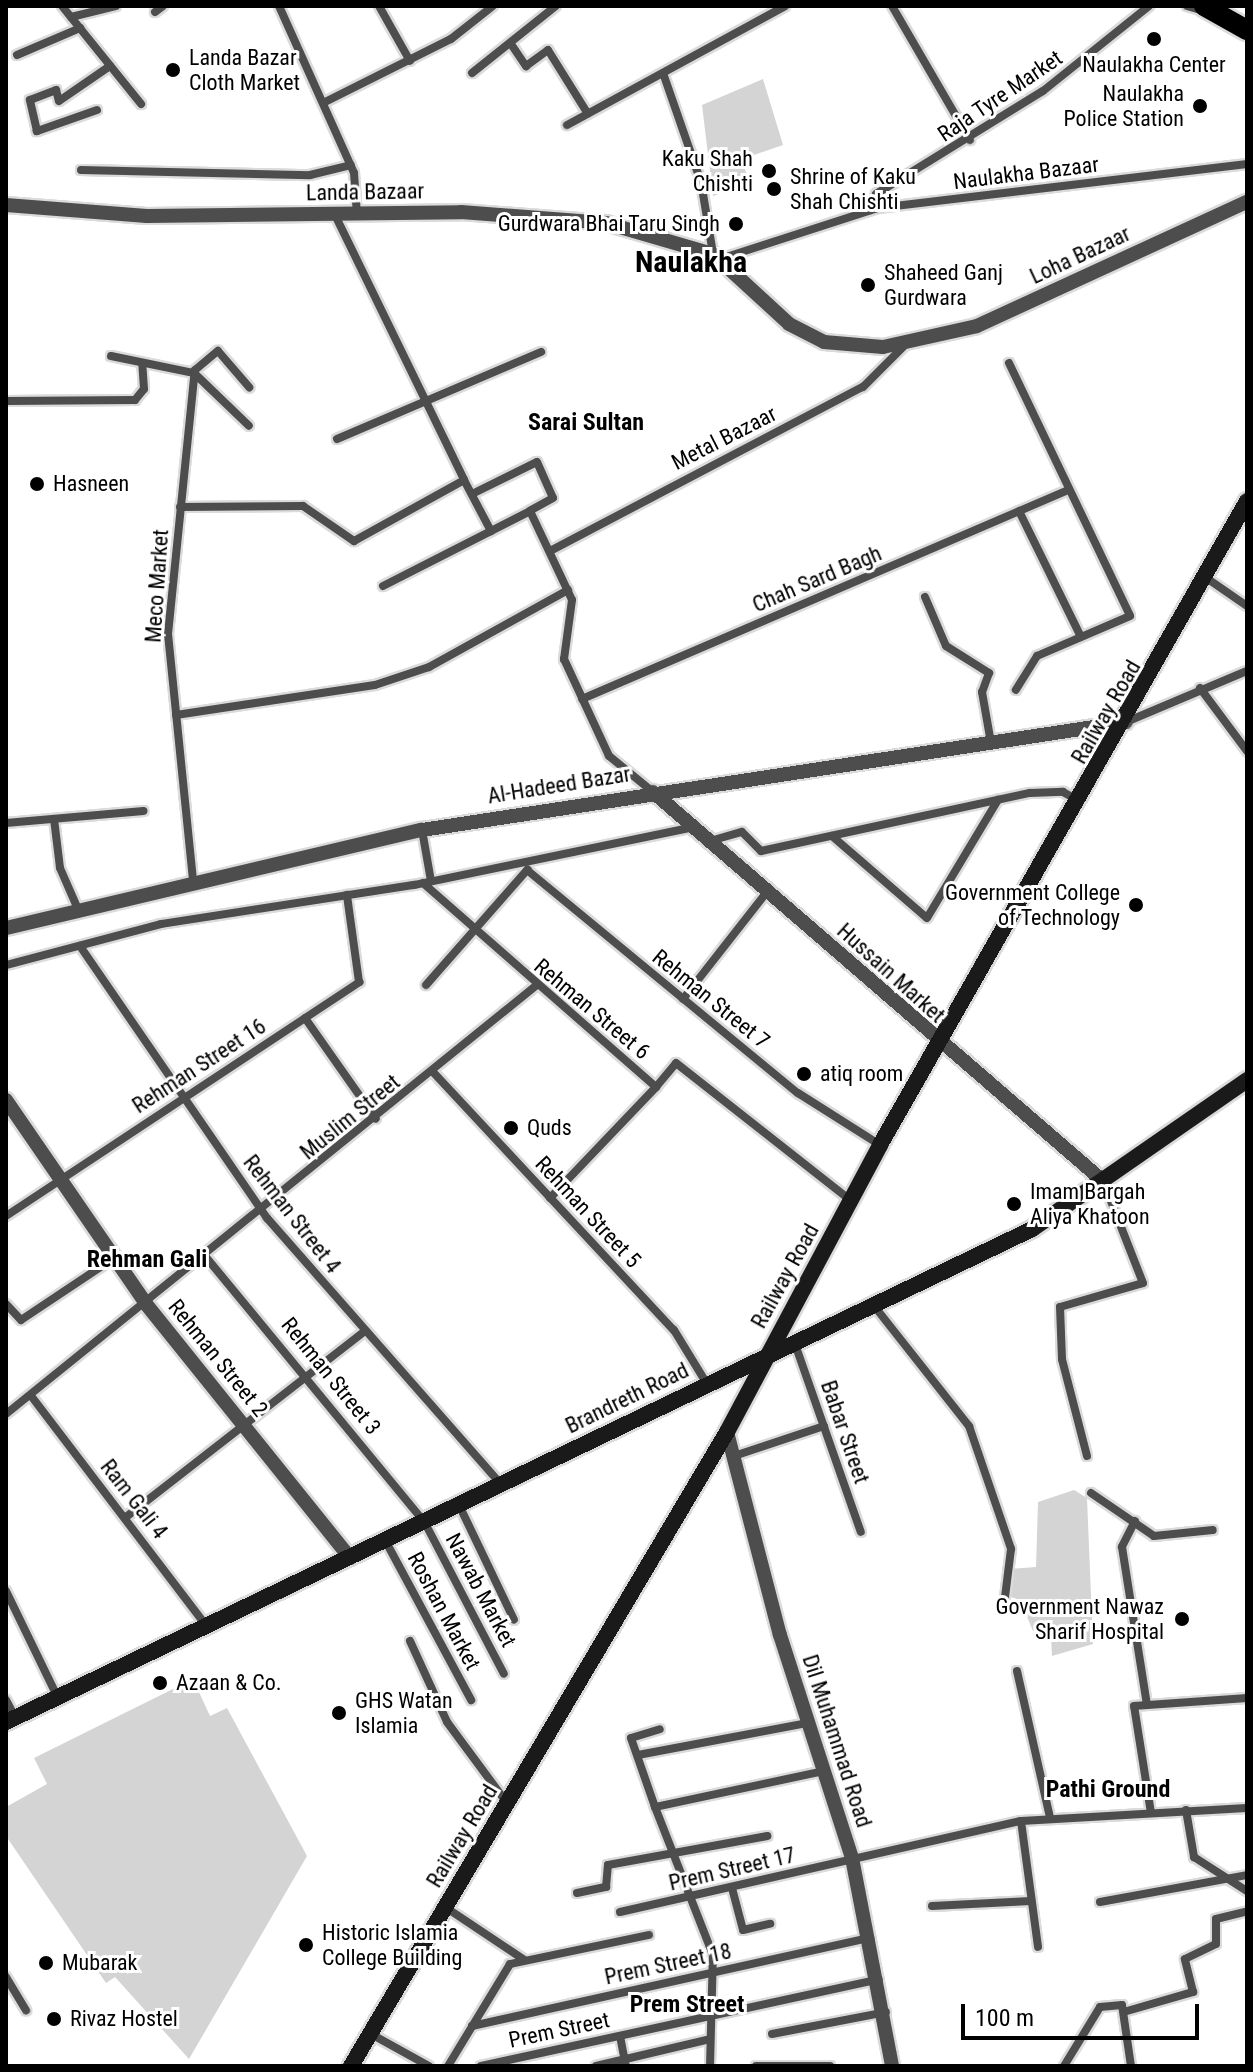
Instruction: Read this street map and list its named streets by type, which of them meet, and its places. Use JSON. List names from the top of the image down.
{
  "streets": {
    "main road": ["Railway Road", "Brandreth Road"],
    "street": [
      "Raja Tyre Market",
      "Naulakha Bazaar",
      "Landa Bazaar",
      "Loha Bazaar",
      "Metal Bazaar",
      "Chah Sard Bagh",
      "Meco Market",
      "Al-Hadeed Bazar",
      "Hussain Market",
      "Rehman Street 7",
      "Rehman Street 6",
      "Rehman Street 16",
      "Muslim Street",
      "Rehman Street 5",
      "Rehman Street 4",
      "Rehman Street 2",
      "Rehman Street 3",
      "Babar Street",
      "Ram Gali 4",
      "Nawab Market",
      "Roshan Market",
      "Dil Muhammad Road",
      "Prem Street 17",
      "Prem Street 18",
      "Prem Street"
    ]
  },
  "crossings": [
    ["Raja Tyre Market", "Naulakha Bazaar"],
    ["Naulakha Bazaar", "Landa Bazaar"],
    ["Naulakha Bazaar", "Loha Bazaar"],
    ["Landa Bazaar", "Loha Bazaar"],
    ["Loha Bazaar", "Metal Bazaar"],
    ["Meco Market", "Al-Hadeed Bazar"],
    ["Railway Road", "Al-Hadeed Bazar"],
    ["Railway Road", "Hussain Market"],
    ["Railway Road", "Rehman Street 7"],
    ["Railway Road", "Rehman Street 6"],
    ["Railway Road", "Brandreth Road"],
    ["Railway Road", "Dil Muhammad Road"],
    ["Al-Hadeed Bazar", "Hussain Market"],
    ["Hussain Market", "Brandreth Road"],
    ["Rehman Street 6", "Muslim Street"],
    ["Rehman Street 16", "Rehman Street 4"],
    ["Rehman Street 16", "Rehman Street 2"],
    ["Muslim Street", "Rehman Street 5"],
    ["Muslim Street", "Rehman Street 4"],
    ["Muslim Street", "Rehman Street 2"],
    ["Muslim Street", "Rehman Street 3"],
    ["Muslim Street", "Ram Gali 4"],
    ["Rehman Street 5", "Brandreth Road"],
    ["Rehman Street 4", "Brandreth Road"],
    ["Rehman Street 2", "Brandreth Road"],
    ["Rehman Street 3", "Brandreth Road"],
    ["Rehman Street 3", "Nawab Market"],
    ["Brandreth Road", "Babar Street"],
    ["Brandreth Road", "Ram Gali 4"],
    ["Brandreth Road", "Nawab Market"],
    ["Brandreth Road", "Roshan Market"],
    ["Dil Muhammad Road", "Prem Street 17"],
    ["Dil Muhammad Road", "Prem Street 18"],
    ["Dil Muhammad Road", "Prem Street"]
  ],
  "districts": [
    "Naulakha",
    "Sarai Sultan",
    "Rehman Gali",
    "Pathi Ground",
    "Prem Street"
  ],
  "places": [
    "Naulakha Center",
    "Landa Bazar Cloth Market",
    "Naulakha Police Station",
    "Kaku Shah Chishti",
    "Shrine of Kaku Shah Chishti",
    "Gurdwara Bhai Taru Singh",
    "Shaheed Ganj Gurdwara",
    "Hasneen",
    "Government College of Technology",
    "atiq room",
    "Quds",
    "Imam Bargah Aliya Khatoon",
    "Government Nawaz Sharif Hospital",
    "Azaan & Co.",
    "GHS Watan Islamia",
    "Historic Islamia College Building",
    "Mubarak",
    "Rivaz Hostel"
  ],
  "scale_bar": "100 m"
}
